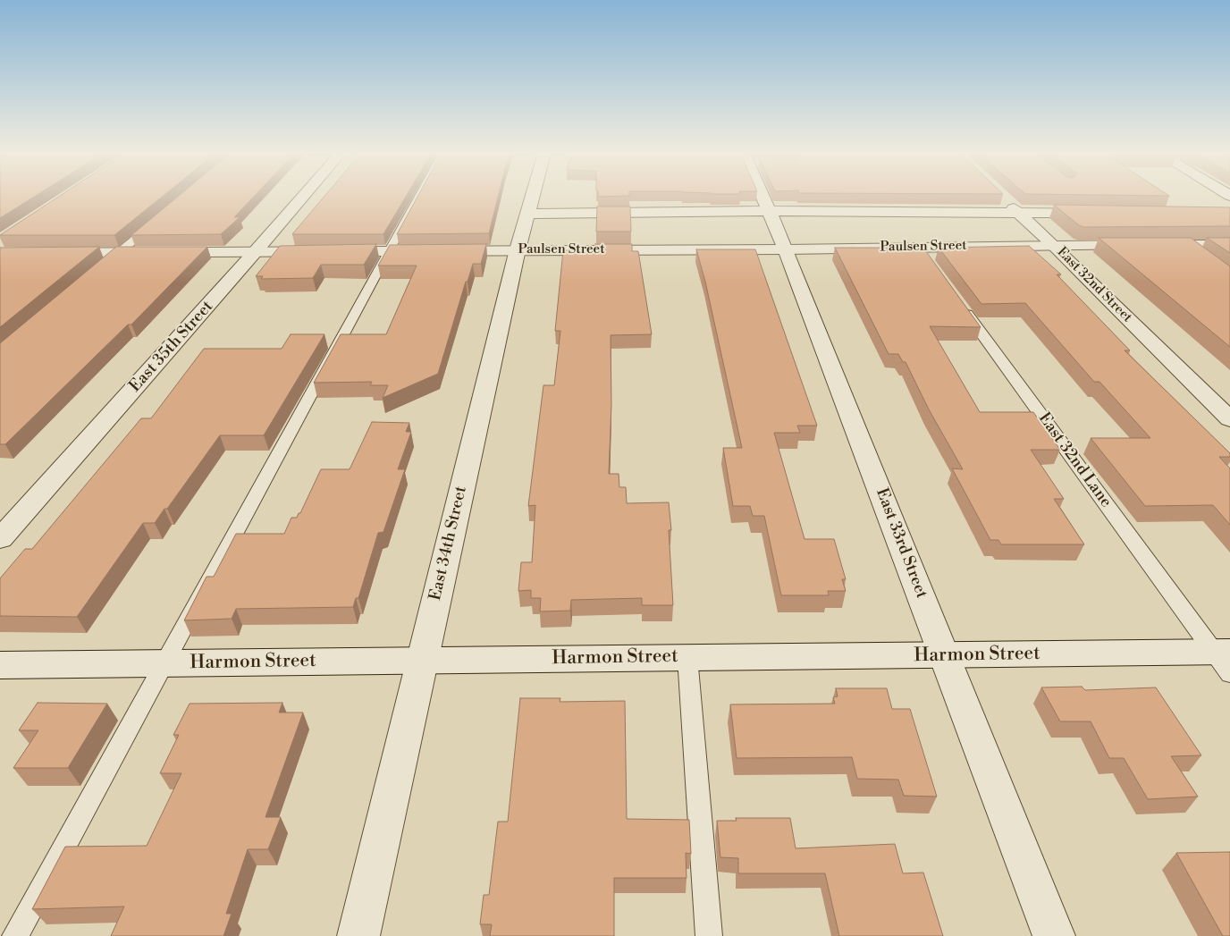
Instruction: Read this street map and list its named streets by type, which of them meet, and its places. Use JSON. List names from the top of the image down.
{
  "streets": {
    "street": [
      "Paulsen Street",
      "East 32nd Street",
      "East 35th Street",
      "East 34th Street",
      "East 33rd Street",
      "Harmon Street"
    ],
    "lane": ["East 32nd Lane"]
  },
  "crossings": [
    ["Paulsen Street", "East 32nd Street"],
    ["Paulsen Street", "East 35th Street"],
    ["Paulsen Street", "East 34th Street"],
    ["Paulsen Street", "East 33rd Street"],
    ["East 32nd Lane", "Harmon Street"],
    ["East 34th Street", "Harmon Street"],
    ["East 33rd Street", "Harmon Street"]
  ]
}
